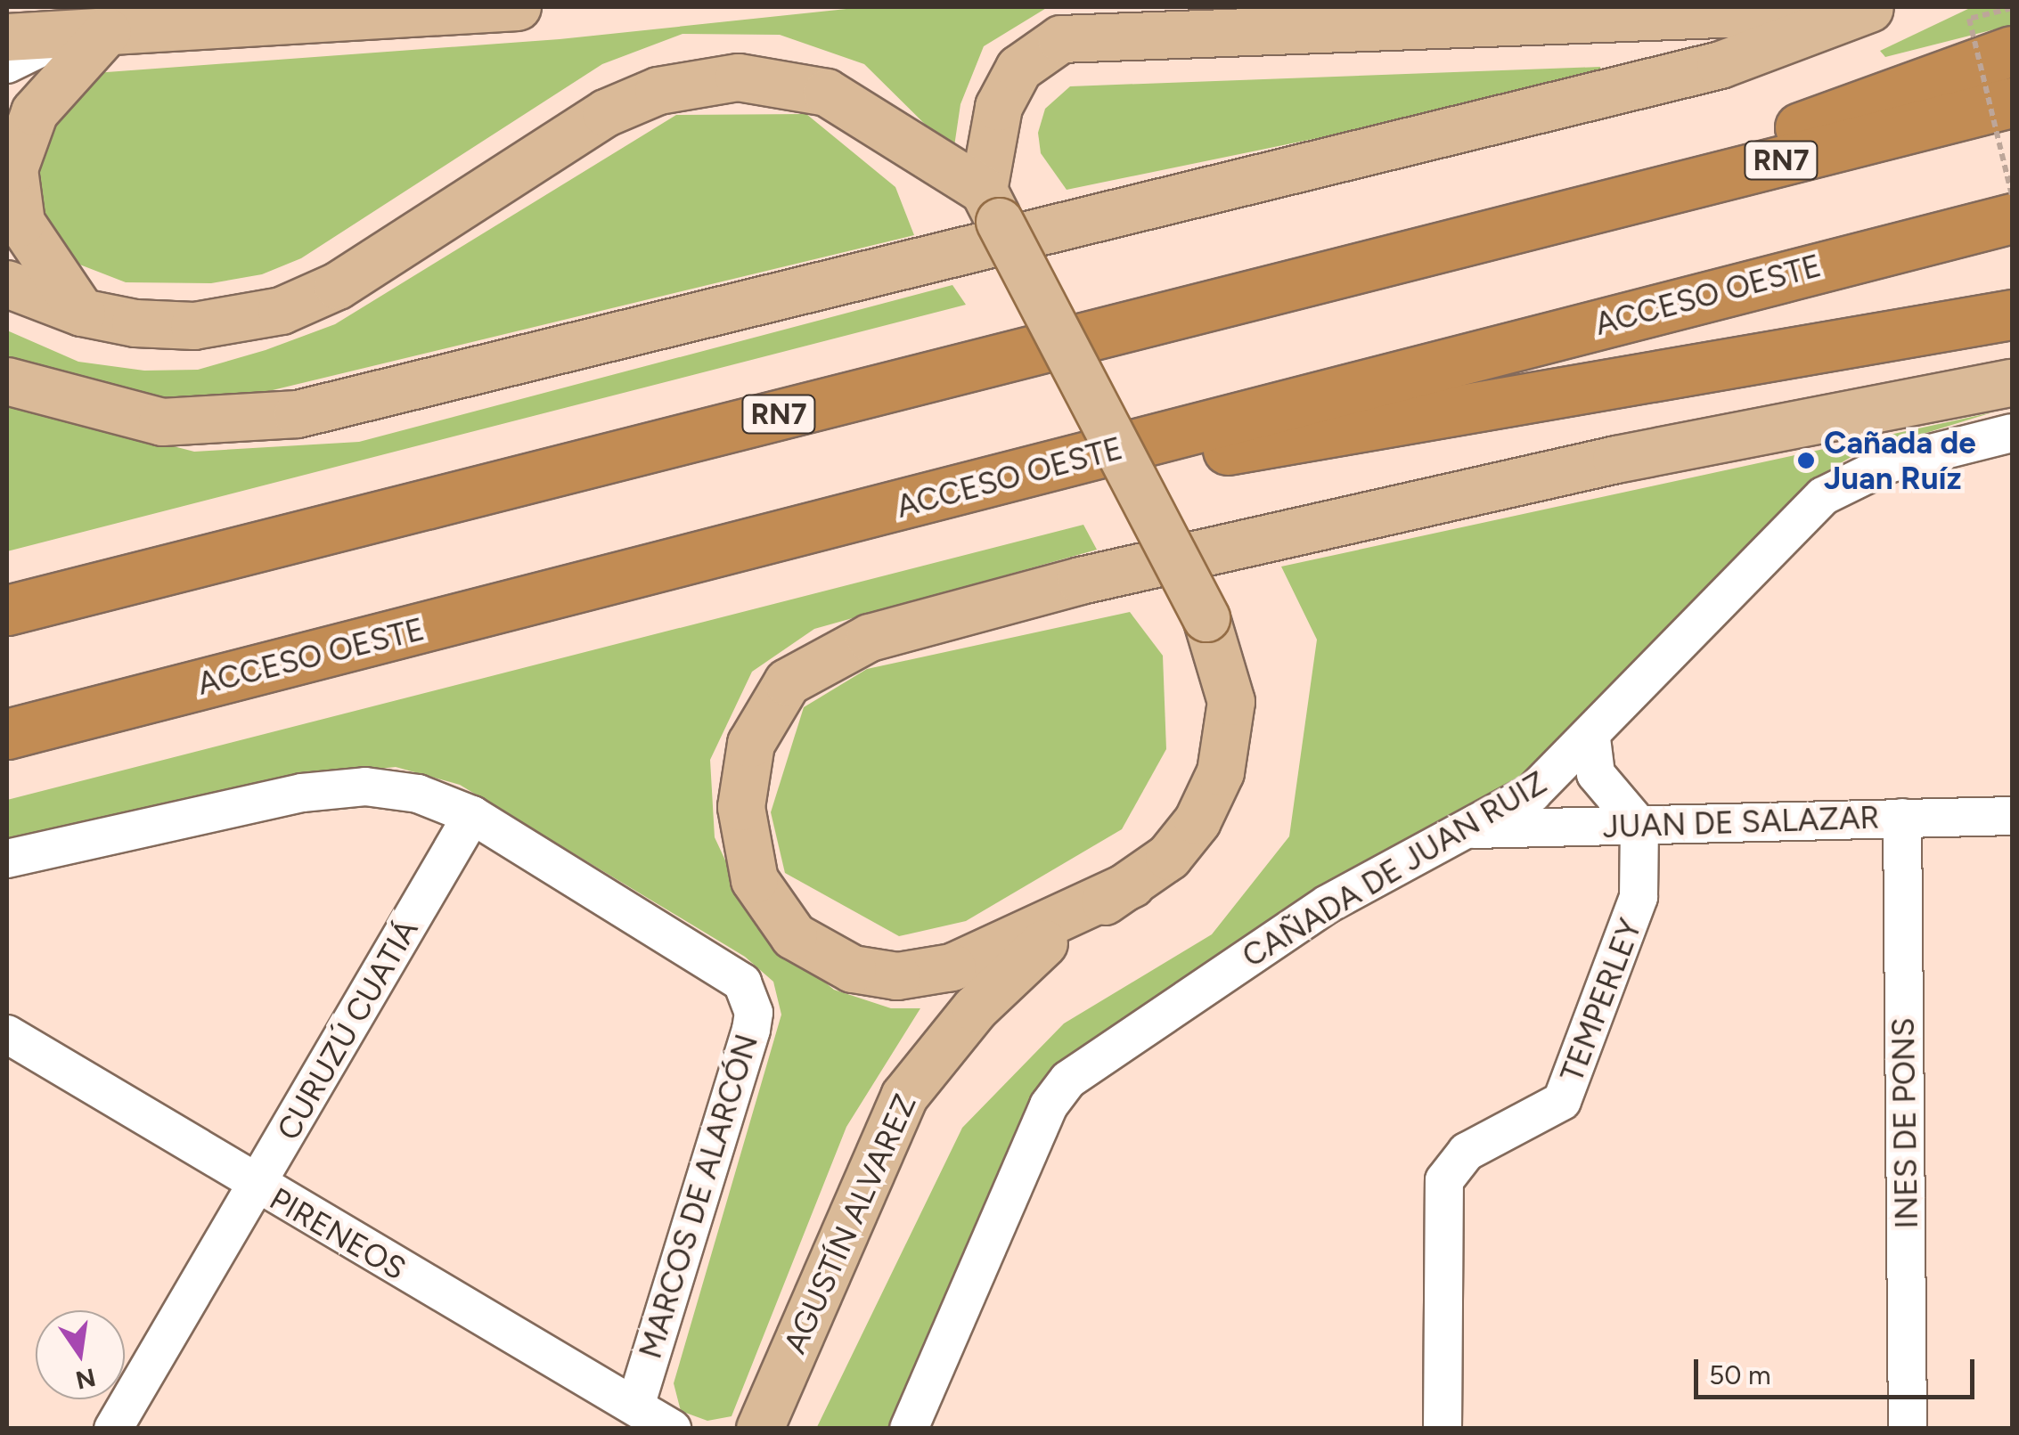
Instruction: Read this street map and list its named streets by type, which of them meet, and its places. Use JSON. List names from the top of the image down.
{
  "streets": {
    "highway": ["RN7", "ACCESO OESTE"],
    "main road": ["AGUSTÍN ALVAREZ"],
    "street": [
      "JUAN DE SALAZAR",
      "CAÑADA DE JUAN RUIZ",
      "TEMPERLEY",
      "CURUZÚ CUATIÁ",
      "INES DE PONS",
      "MARCOS DE ALARCÓN",
      "PIRENEOS"
    ]
  },
  "crossings": [
    ["JUAN DE SALAZAR", "CAÑADA DE JUAN RUIZ"],
    ["JUAN DE SALAZAR", "TEMPERLEY"],
    ["JUAN DE SALAZAR", "INES DE PONS"],
    ["CURUZÚ CUATIÁ", "MARCOS DE ALARCÓN"],
    ["CURUZÚ CUATIÁ", "PIRENEOS"],
    ["MARCOS DE ALARCÓN", "PIRENEOS"]
  ],
  "places": ["Cañada de Juan Ruíz"],
  "scale_bar": "50 m",
  "north": "bottom"
}
